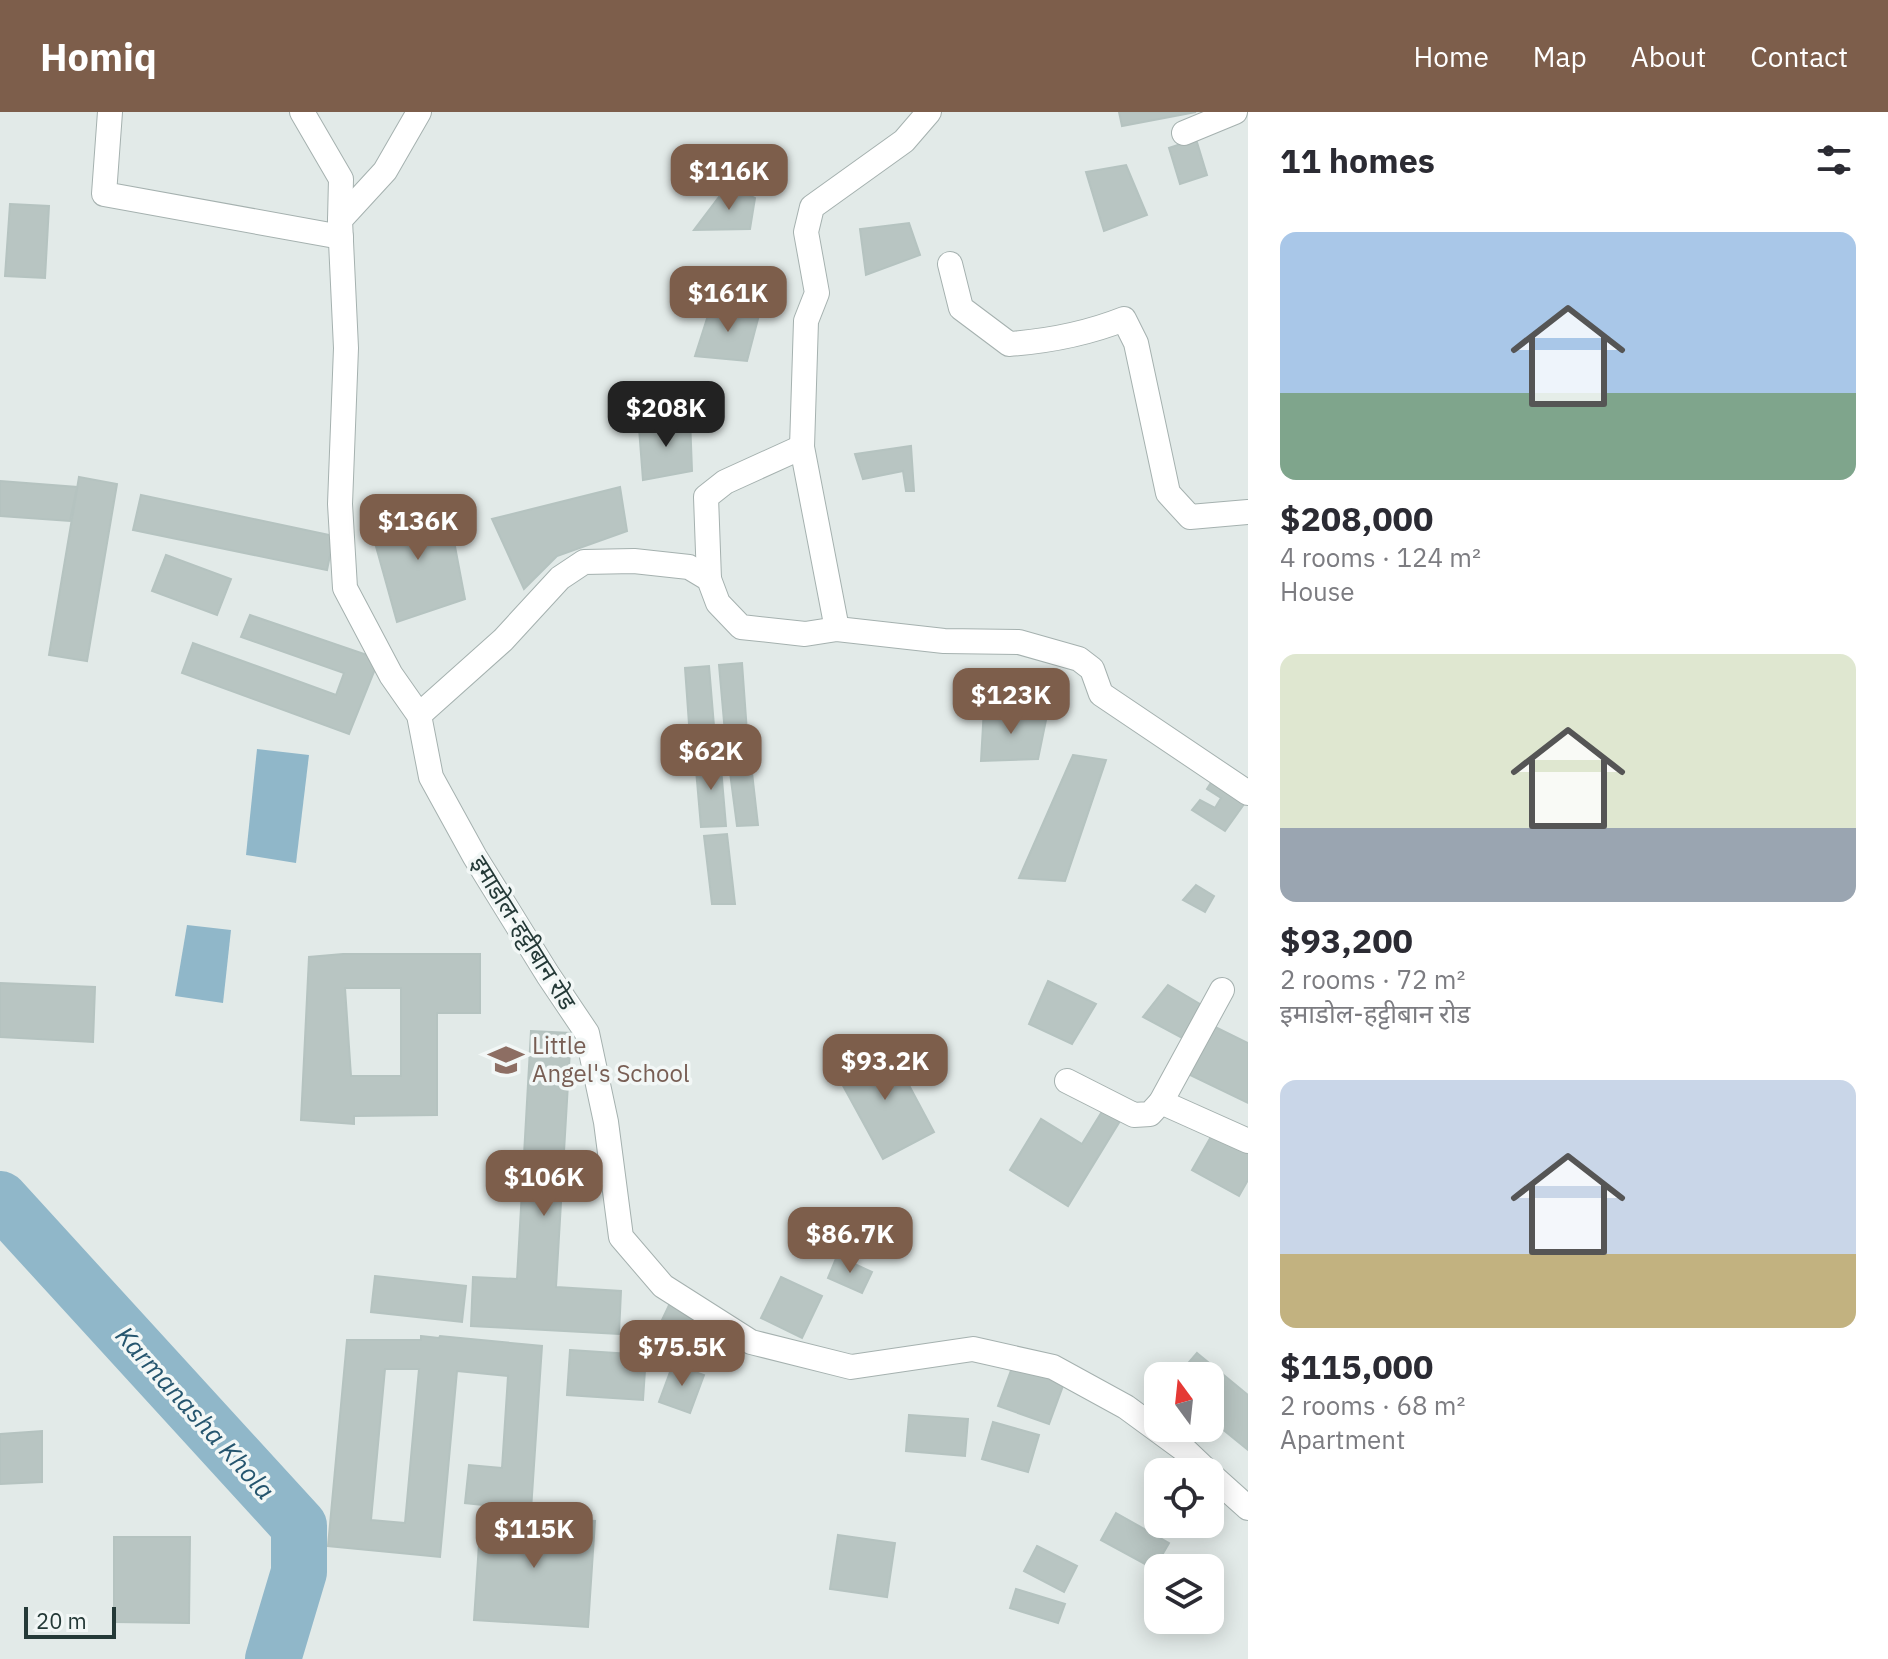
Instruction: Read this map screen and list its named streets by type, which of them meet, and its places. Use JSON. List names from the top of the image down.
{
  "streets": {
    "street": ["इमाडोल-हट्टीबान रोड"]
  },
  "water": ["Karmanasha Khola"],
  "places": {
    "school or university": ["Little Angel's School"]
  },
  "scale_bar": "20 m",
  "north": "top",
  "page": {
    "header": "Homiq",
    "nav": [
      "Home",
      "Map",
      "About",
      "Contact"
    ],
    "heading": "11 homes",
    "price": [
      "$116K",
      "$161K",
      "$208K",
      "$136K",
      "$123K",
      "$62K",
      "$93.2K",
      "$106K",
      "$86.7K",
      "$75.5K",
      "$115K"
    ],
    "list": [
      {
        "name": "$208,000",
        "note": "4 rooms · 124 m² · House"
      },
      {
        "name": "$93,200",
        "note": "2 rooms · 72 m² · इमाडोल-हट्टीबान रोड"
      },
      {
        "name": "$115,000",
        "note": "2 rooms · 68 m² · Apartment"
      }
    ],
    "scale": "20 m"
  }
}
